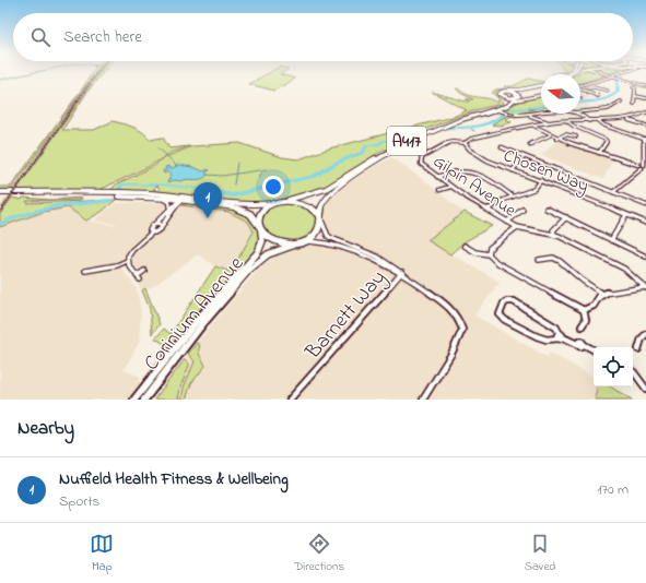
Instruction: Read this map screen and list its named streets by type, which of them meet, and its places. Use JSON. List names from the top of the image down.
{
  "streets": {
    "highway": ["A417", "Corinium Avenue"],
    "street": ["Chosen Way", "Gilpin Avenue", "Barnett Way"]
  },
  "crossings": [
    ["A417", "Corinium Avenue"],
    ["Chosen Way", "Gilpin Avenue"]
  ],
  "north": "left",
  "page": {
    "search": "Search here",
    "pins": "1",
    "heading": "Nearby",
    "list": [
      {
        "mark": "1",
        "name": "Nuffield Health Fitness & Wellbeing",
        "note": "Sports",
        "value": "170 m"
      }
    ],
    "nav": ["Map", "Directions", "Saved"]
  }
}
